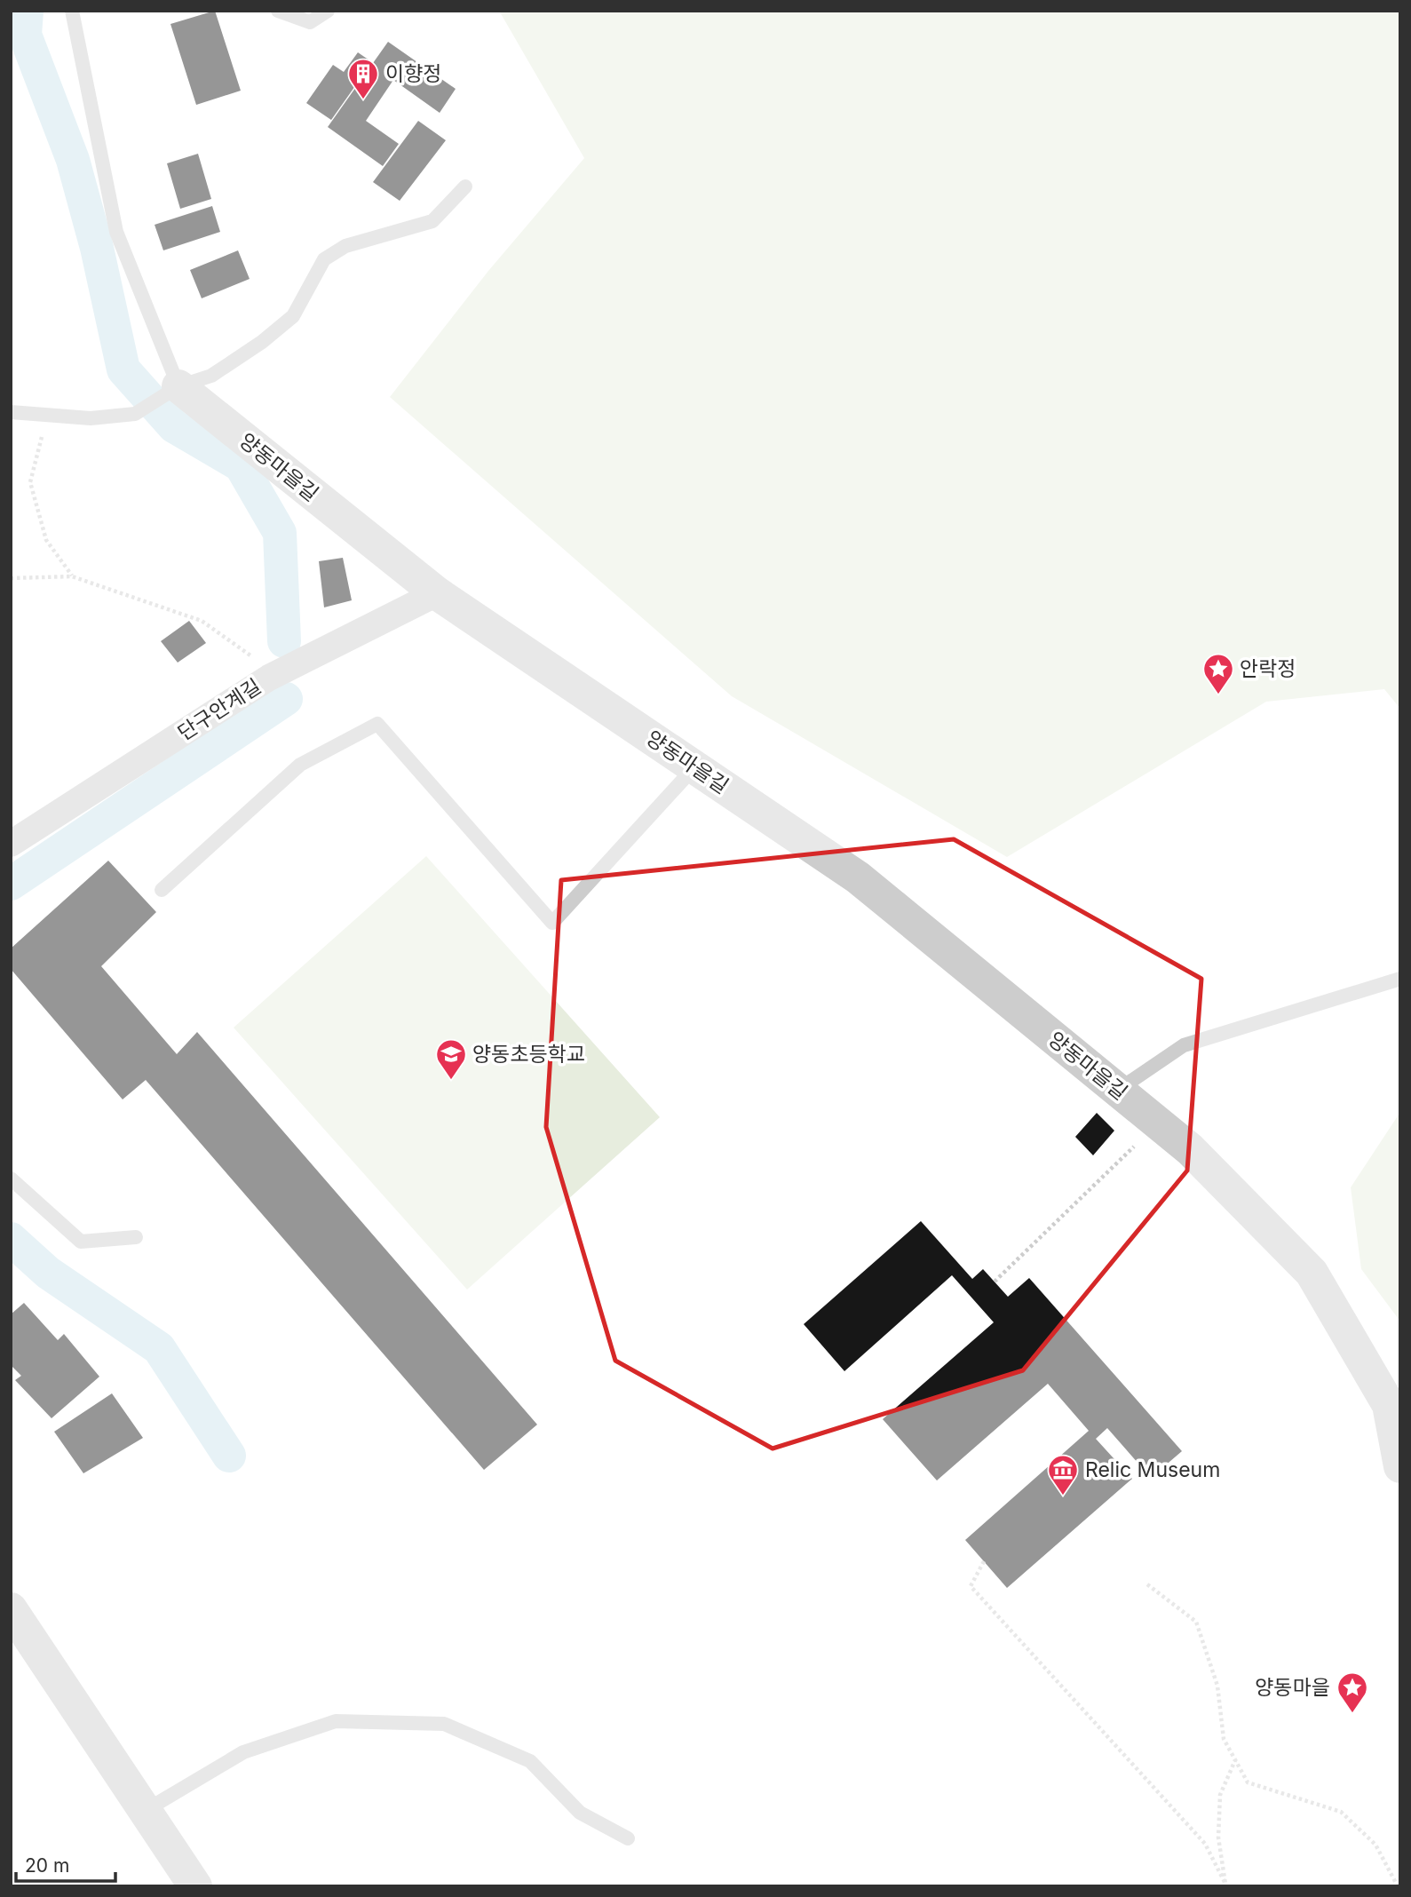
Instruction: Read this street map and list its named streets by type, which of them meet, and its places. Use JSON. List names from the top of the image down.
{
  "streets": {
    "street": ["양동마을길", "단구안계길"]
  },
  "crossings": [
    ["양동마을길", "단구안계길"]
  ],
  "places": {
    "building": ["이향정"],
    "place": ["안락정", "양동마을"],
    "school or university": ["양동초등학교"],
    "museum": ["Relic Museum"]
  },
  "scale_bar": "20 m"
}
